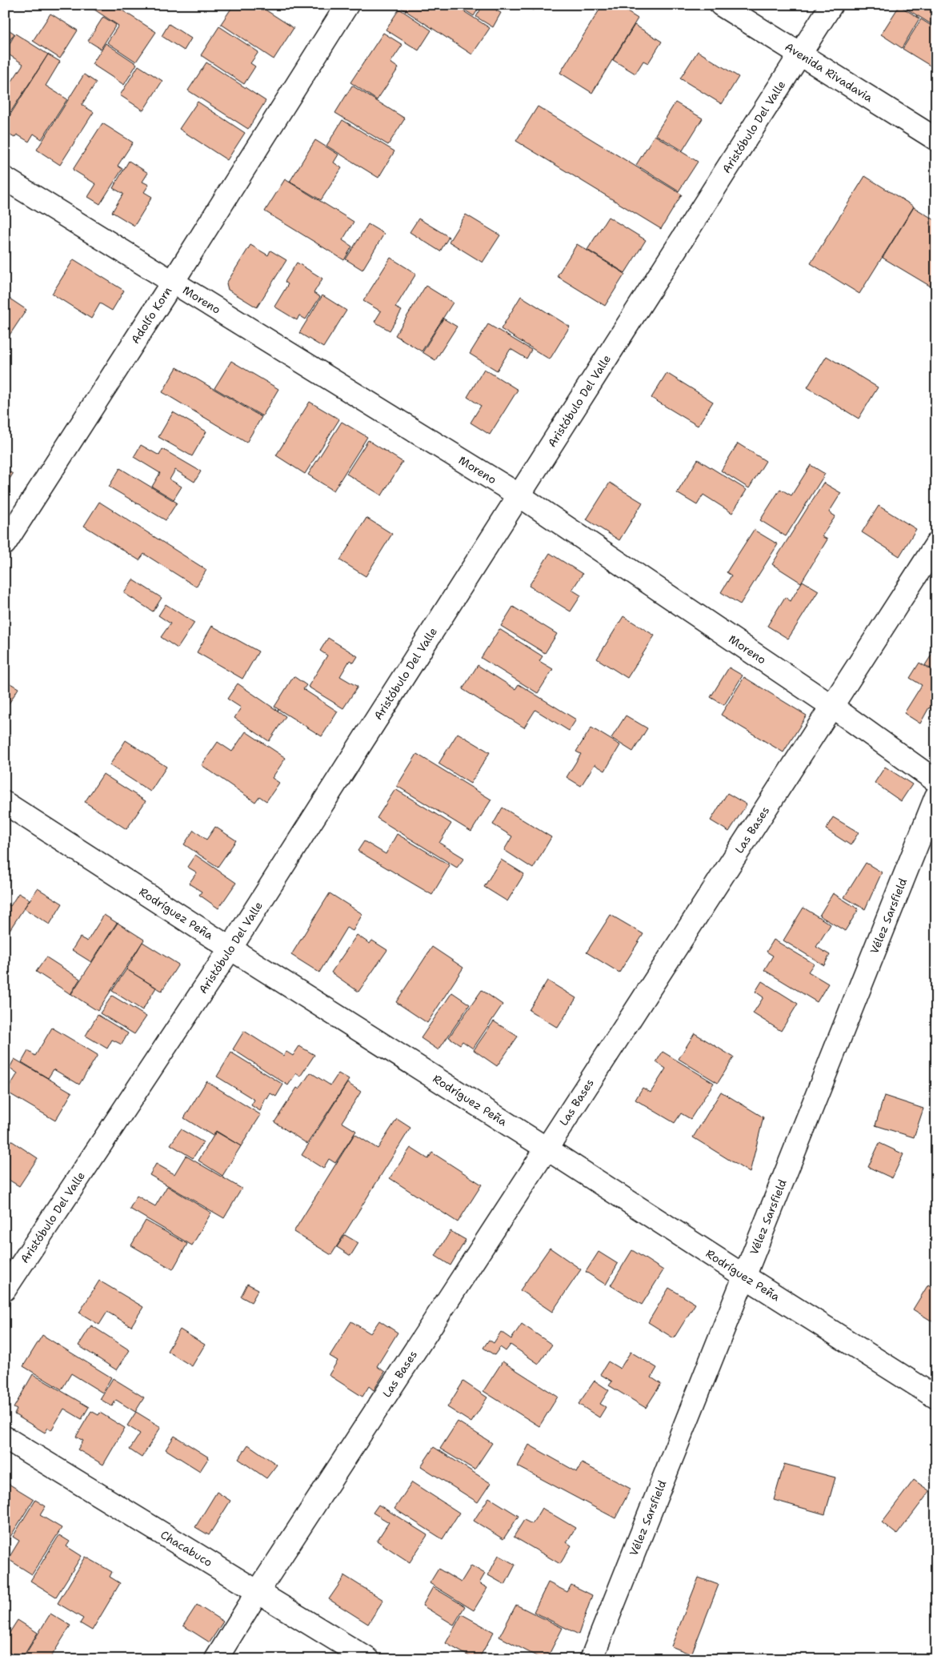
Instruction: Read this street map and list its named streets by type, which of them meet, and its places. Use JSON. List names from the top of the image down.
{
  "streets": {
    "street": [
      "Avenida Rivadavia",
      "Aristóbulo Del Valle",
      "Moreno",
      "Adolfo Korn",
      "Las Bases",
      "Rodríguez Peña",
      "Vélez Sarsfield",
      "Chacabuco"
    ]
  },
  "crossings": [
    ["Avenida Rivadavia", "Aristóbulo Del Valle"],
    ["Aristóbulo Del Valle", "Moreno"],
    ["Aristóbulo Del Valle", "Rodríguez Peña"],
    ["Moreno", "Adolfo Korn"],
    ["Moreno", "Las Bases"],
    ["Las Bases", "Rodríguez Peña"],
    ["Las Bases", "Chacabuco"],
    ["Rodríguez Peña", "Vélez Sarsfield"]
  ]
}
